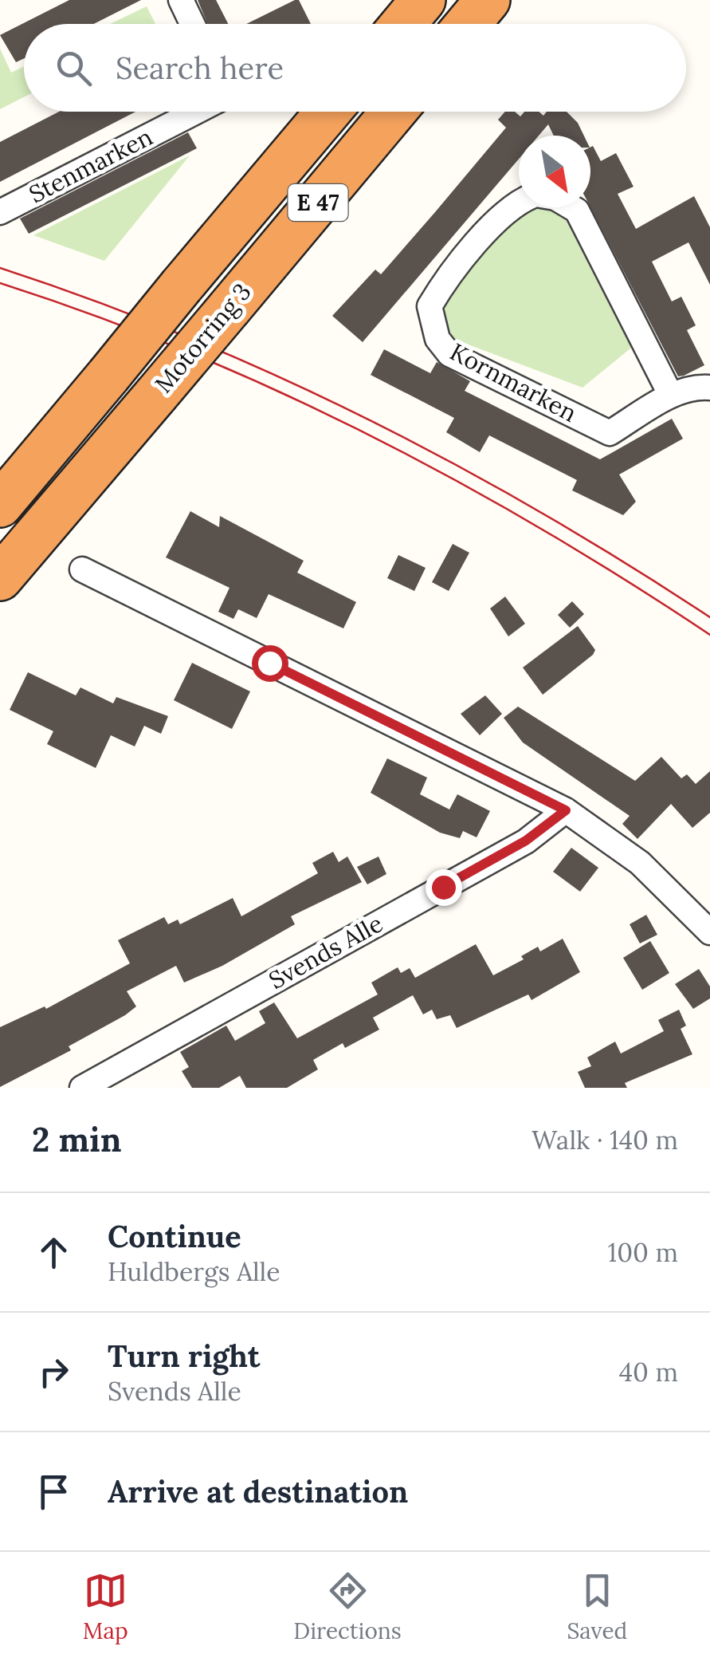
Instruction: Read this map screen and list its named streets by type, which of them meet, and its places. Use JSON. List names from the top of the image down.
{
  "streets": {
    "highway": ["E 47", "Motorring 3"],
    "street": ["Stenmarken", "Kornmarken", "Svends Alle"]
  },
  "north": "bottom right",
  "page": {
    "search": "Search here",
    "heading": ["2 min", "Walk · 140 m"],
    "list": [
      ["Continue", "Huldbergs Alle", "100 m"],
      ["Turn right", "Svends Alle", "40 m"],
      "Arrive at destination"
    ],
    "nav": ["Map", "Directions", "Saved"]
  }
}
